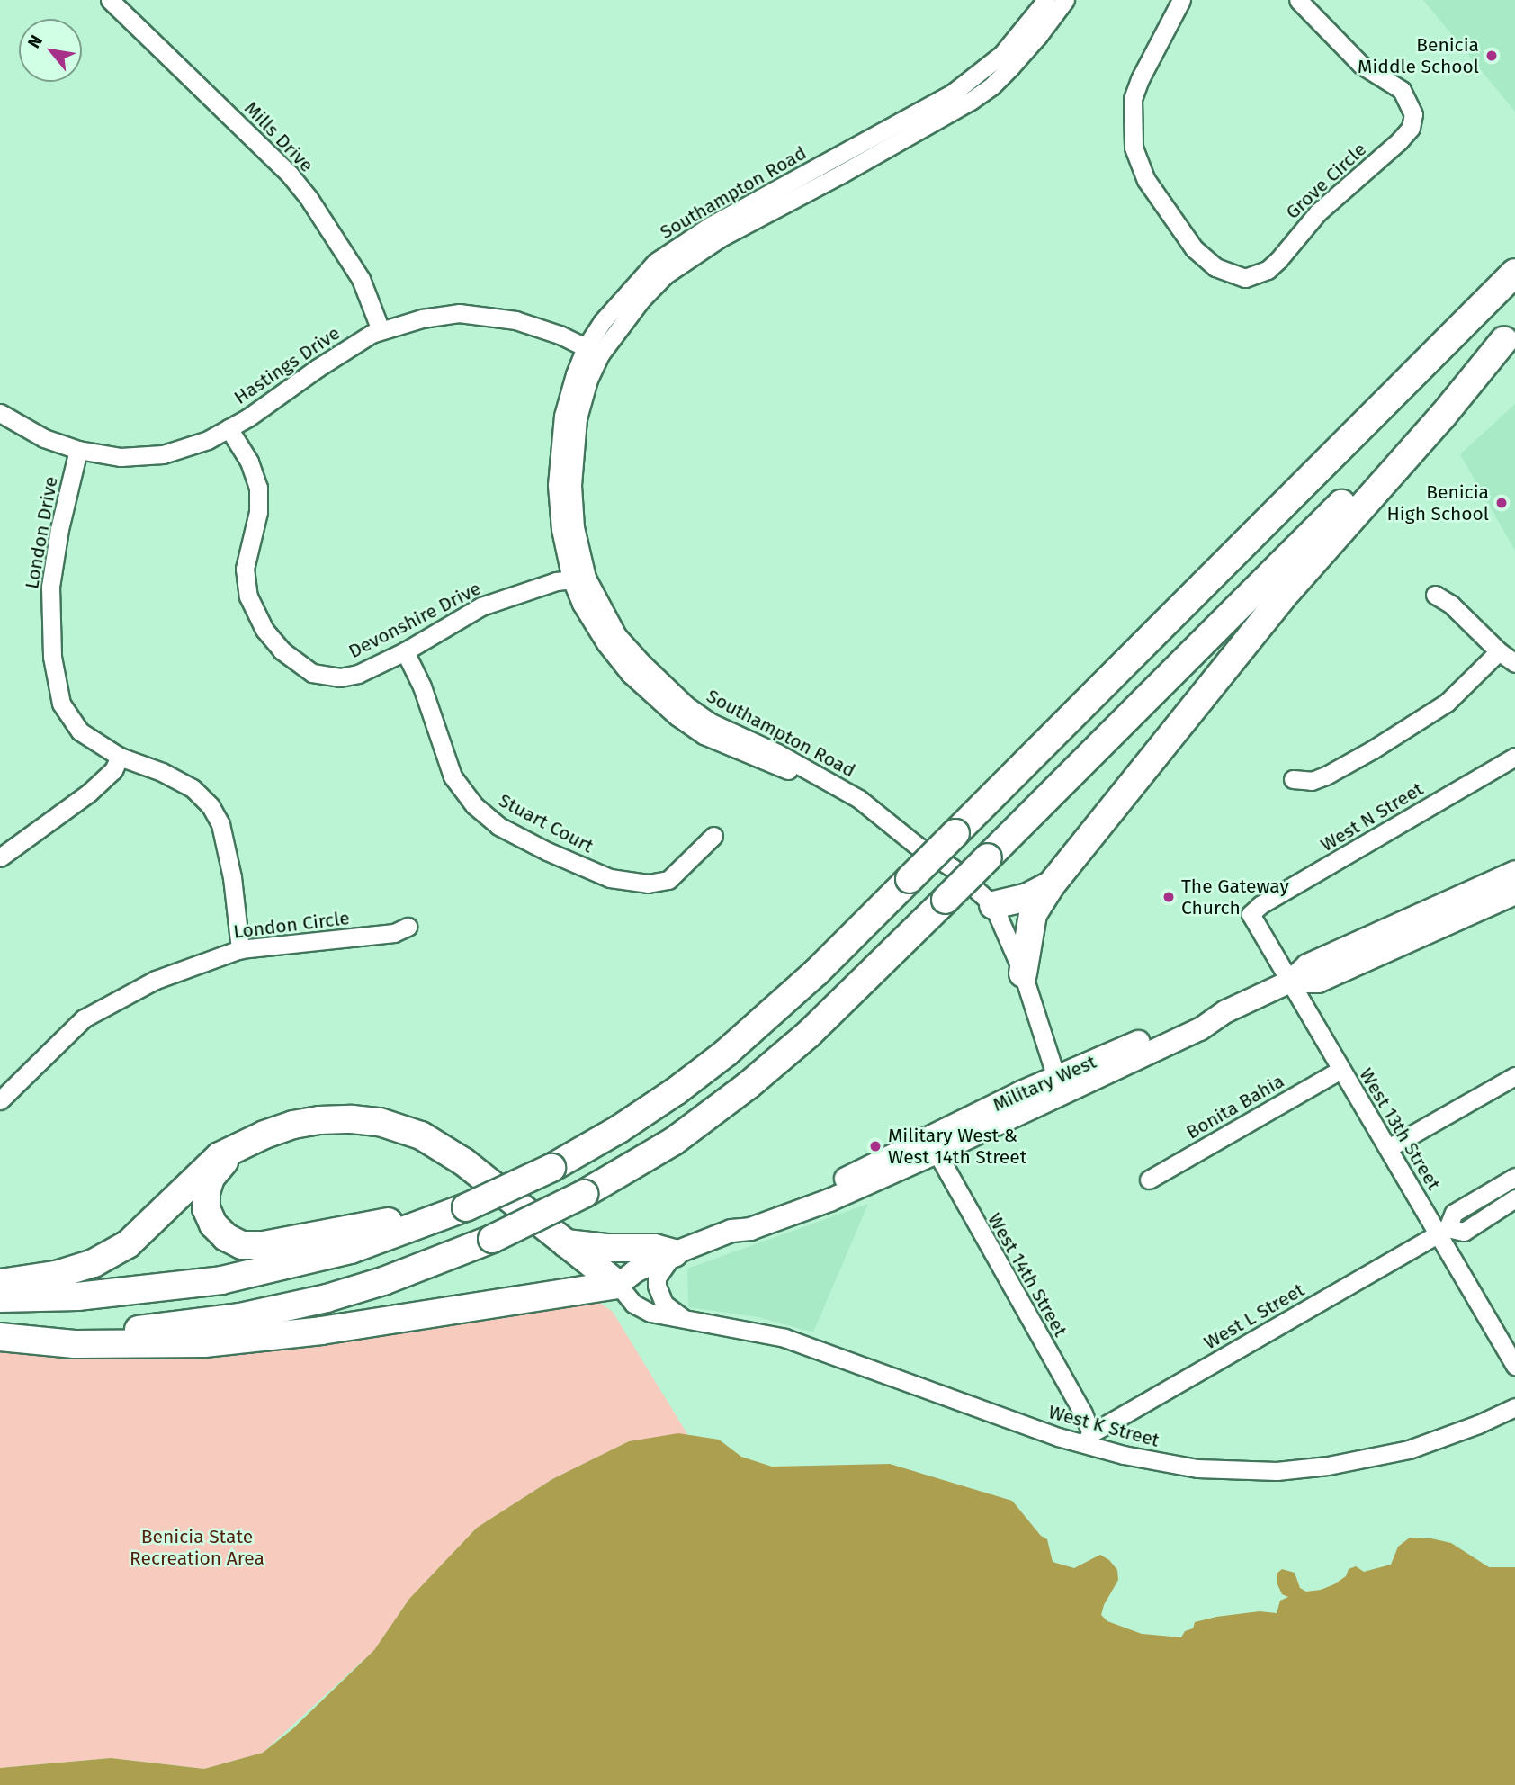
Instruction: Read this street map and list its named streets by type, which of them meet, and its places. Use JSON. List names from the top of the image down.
{
  "streets": {
    "main road": ["Military West"],
    "street": [
      "Mills Drive",
      "Grove Circle",
      "Southampton Road",
      "Hastings Drive",
      "London Drive",
      "Devonshire Drive",
      "West N Street",
      "Stuart Court",
      "London Circle",
      "Bonita Bahia",
      "West 13th Street",
      "West 14th Street",
      "West L Street",
      "West K Street"
    ]
  },
  "crossings": [
    ["Mills Drive", "Hastings Drive"],
    ["Southampton Road", "Hastings Drive"],
    ["Southampton Road", "Devonshire Drive"],
    ["Southampton Road", "Military West"],
    ["Hastings Drive", "London Drive"],
    ["Hastings Drive", "Devonshire Drive"],
    ["London Drive", "London Circle"],
    ["Devonshire Drive", "Stuart Court"],
    ["West N Street", "West 13th Street"],
    ["Military West", "West 13th Street"],
    ["Military West", "West 14th Street"],
    ["Military West", "West K Street"],
    ["Bonita Bahia", "West 13th Street"],
    ["West 13th Street", "West L Street"],
    ["West 14th Street", "West L Street"],
    ["West 14th Street", "West K Street"],
    ["West L Street", "West K Street"]
  ],
  "parks": ["Benicia State Recreation Area"],
  "places": [
    "Benicia Middle School",
    "Benicia High School",
    "The Gateway Church",
    "Military West & West 14th Street"
  ],
  "north": "top left"
}
